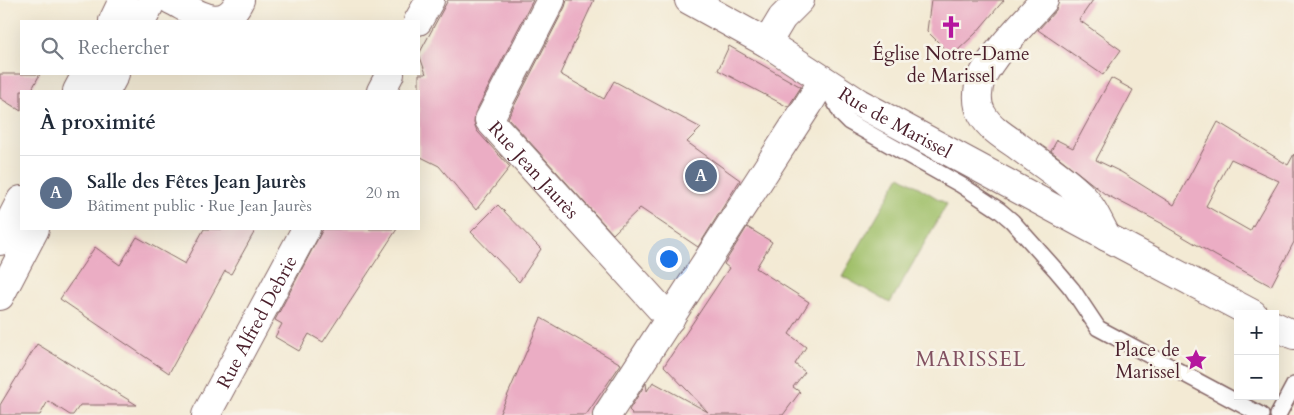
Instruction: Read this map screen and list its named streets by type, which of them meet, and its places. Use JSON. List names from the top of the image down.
{
  "streets": {
    "street": ["Rue de Marissel", "Rue Jean Jaurès", "Rue Alfred Debrie"]
  },
  "districts": ["MARISSEL"],
  "places": {
    "church": ["Église Notre-Dame de Marissel"],
    "place": ["Place de Marissel"]
  },
  "page": {
    "search": "Rechercher",
    "heading": "À proximité",
    "list": [
      {
        "mark": "A",
        "name": "Salle des Fêtes Jean Jaurès",
        "note": "Bâtiment public · Rue Jean Jaurès",
        "value": "20 m"
      }
    ],
    "pins": "A",
    "map_buttons": ["+", "−"]
  }
}
